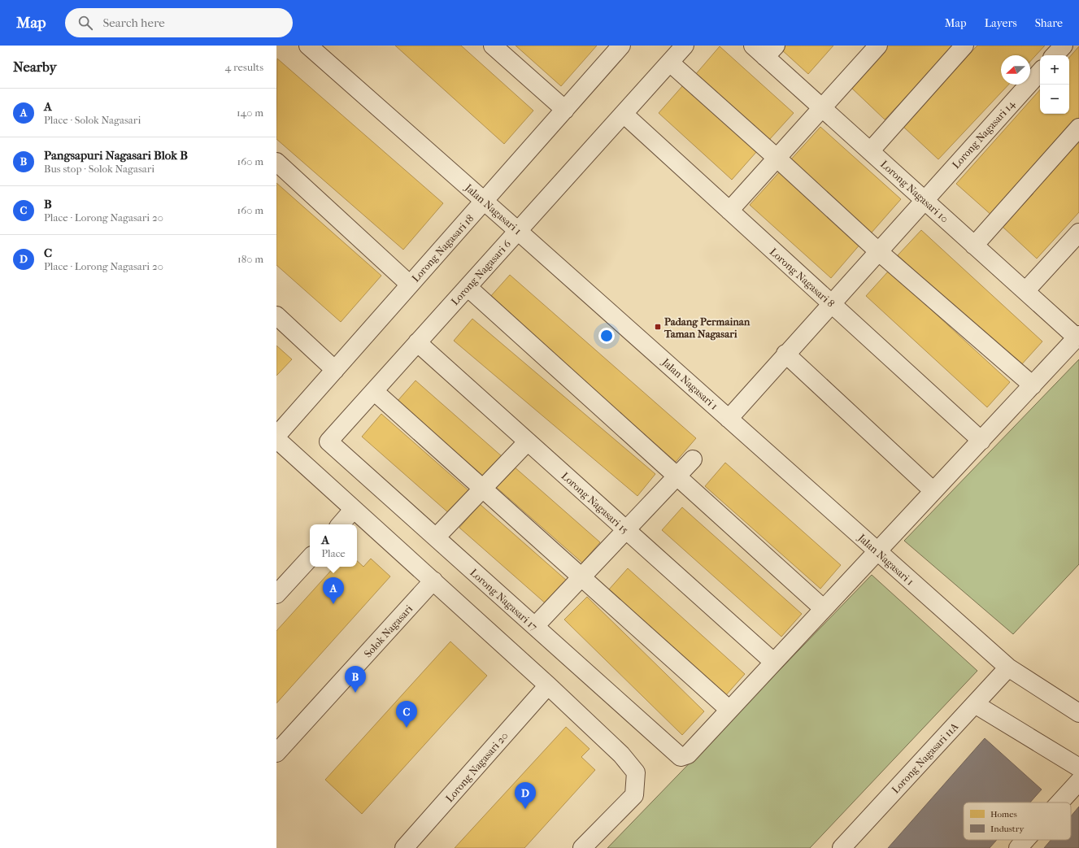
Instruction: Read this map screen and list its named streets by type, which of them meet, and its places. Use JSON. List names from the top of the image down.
{
  "streets": {
    "street": [
      "Lorong Nagasari 14",
      "Lorong Nagasari 10",
      "Jalan Nagasari 1",
      "Lorong Nagasari 18",
      "Lorong Nagasari 6",
      "Lorong Nagasari 8",
      "Lorong Nagasari 15",
      "Lorong Nagasari 17",
      "Solok Nagasari",
      "Lorong Nagasari 11A",
      "Lorong Nagasari 20"
    ]
  },
  "crossings": [
    ["Lorong Nagasari 14", "Lorong Nagasari 10"],
    ["Lorong Nagasari 14", "Jalan Nagasari 1"],
    ["Lorong Nagasari 14", "Lorong Nagasari 8"],
    ["Jalan Nagasari 1", "Lorong Nagasari 18"],
    ["Jalan Nagasari 1", "Lorong Nagasari 6"],
    ["Jalan Nagasari 1", "Lorong Nagasari 11A"],
    ["Lorong Nagasari 6", "Lorong Nagasari 8"],
    ["Lorong Nagasari 6", "Lorong Nagasari 15"],
    ["Lorong Nagasari 6", "Lorong Nagasari 17"]
  ],
  "places": {
    "transit": ["Padang Permainan Taman Nagasari"]
  },
  "legend": ["Homes", "Industry"],
  "north": "left",
  "page": {
    "header": "Map",
    "search": "Search here",
    "nav": ["Map", "Layers", "Share"],
    "heading": ["Nearby", "4 results"],
    "map_buttons": ["+", "−"],
    "list": [
      {
        "mark": "A",
        "name": "A",
        "note": "Place · Solok Nagasari",
        "value": "140 m"
      },
      {
        "mark": "B",
        "name": "Pangsapuri Nagasari Blok B",
        "note": "Bus stop · Solok Nagasari",
        "value": "160 m"
      },
      {
        "mark": "C",
        "name": "B",
        "note": "Place · Lorong Nagasari 20",
        "value": "160 m"
      },
      {
        "mark": "D",
        "name": "C",
        "note": "Place · Lorong Nagasari 20",
        "value": "180 m"
      }
    ],
    "popup": ["A", "Place"],
    "pins": [
      "A",
      "B",
      "C",
      "D"
    ]
  }
}
